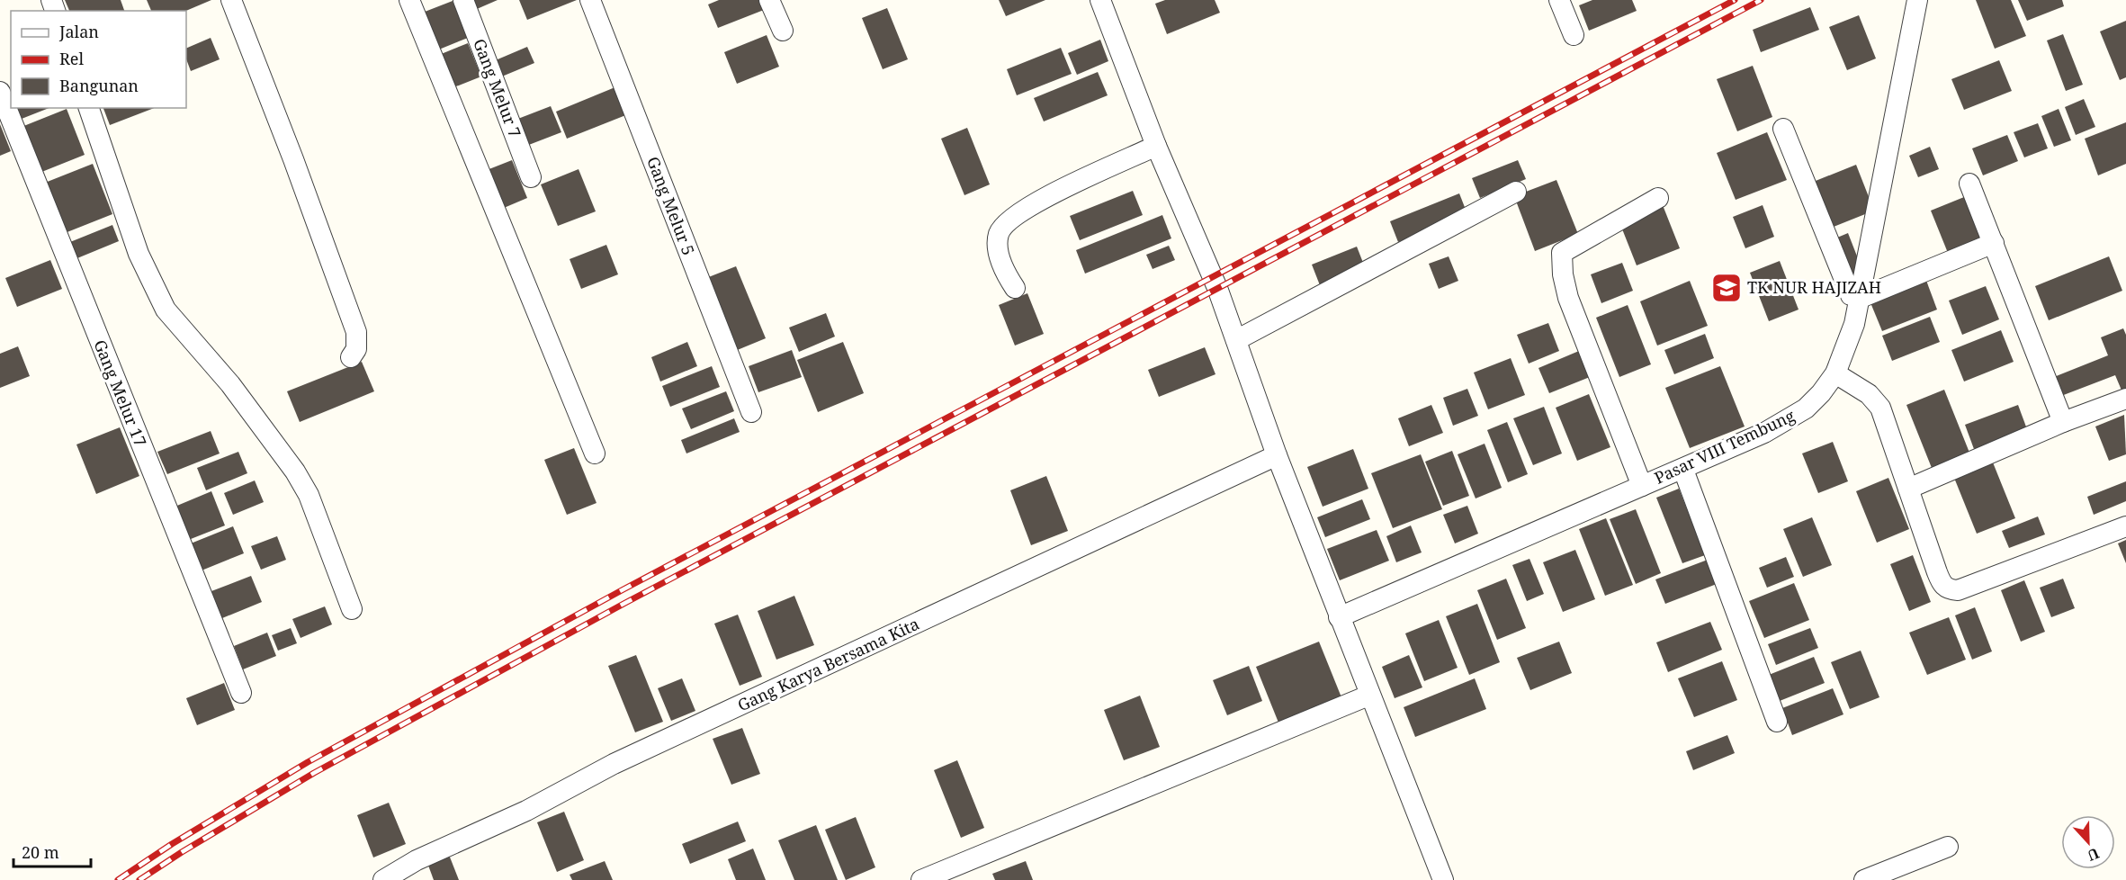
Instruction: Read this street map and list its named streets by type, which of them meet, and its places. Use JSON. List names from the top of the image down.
{
  "streets": {
    "street": [
      "Gang Melur 7",
      "Gang Melur 5",
      "Gang Melur 17",
      "Pasar VIII Tembung",
      "Gang Karya Bersama Kita"
    ]
  },
  "places": {
    "school or university": ["TK NUR HAJIZAH"]
  },
  "legend": ["Jalan", "Rel", "Bangunan"],
  "scale_bar": "20 m",
  "north": "bottom"
}
